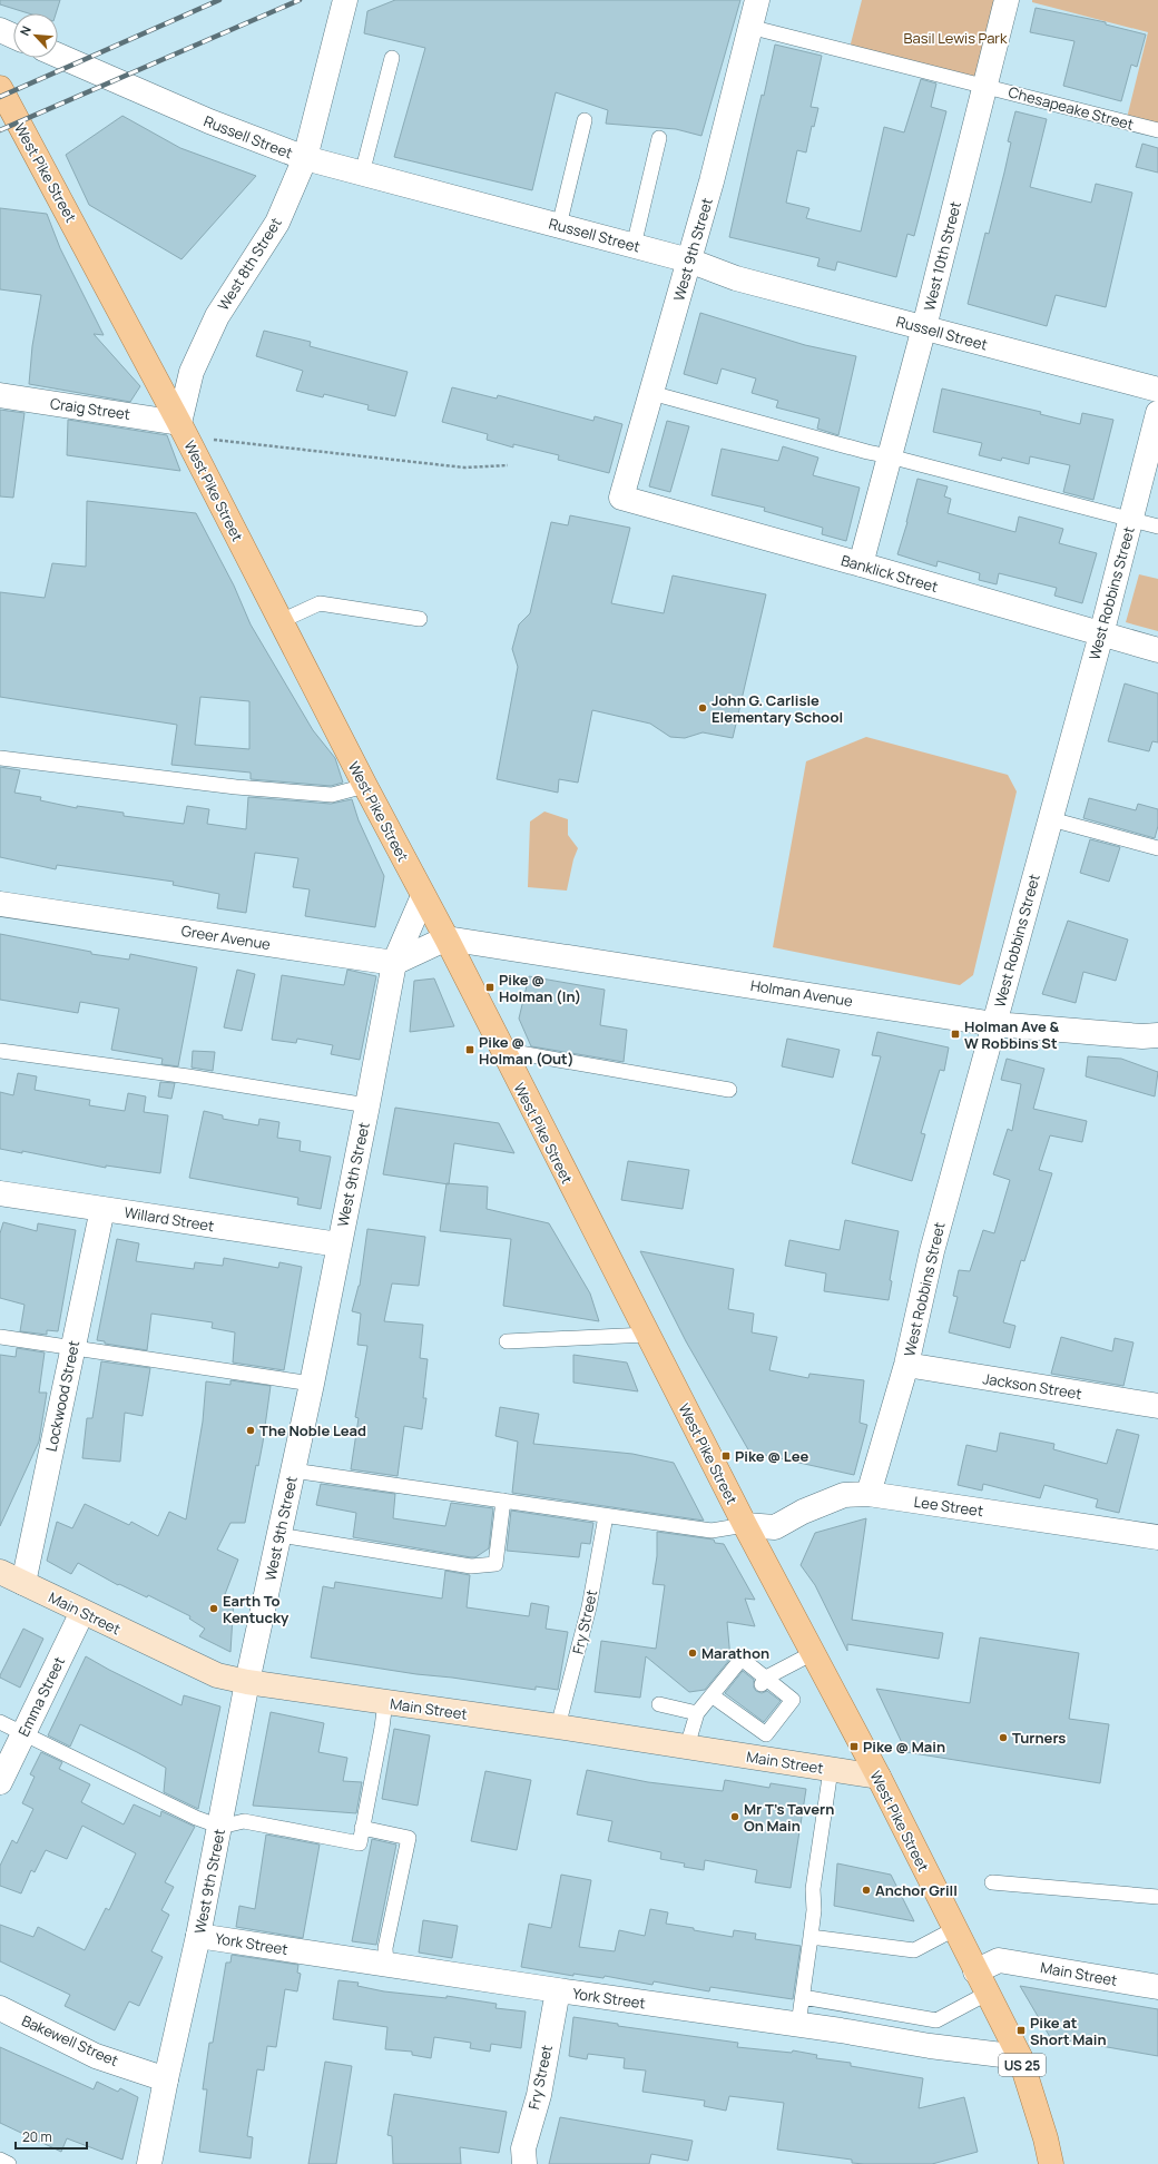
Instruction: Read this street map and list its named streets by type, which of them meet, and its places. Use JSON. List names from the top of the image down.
{
  "streets": {
    "main road": ["West Pike Street", "Main Street", "US 25"],
    "street": [
      "Russell Street",
      "West 9th Street",
      "West 10th Street",
      "West 8th Street",
      "Craig Street",
      "Banklick Street",
      "West Robbins Street",
      "Greer Avenue",
      "Holman Avenue",
      "Willard Street",
      "Jackson Street",
      "Lockwood Street",
      "Lee Street",
      "Fry Street",
      "Emma Street",
      "York Street",
      "Bakewell Street"
    ],
    "lane": ["Chesapeake Street"]
  },
  "crossings": [
    ["Chesapeake Street", "West 9th Street"],
    ["Chesapeake Street", "West 10th Street"],
    ["Russell Street", "West 9th Street"],
    ["Russell Street", "West 10th Street"],
    ["Russell Street", "West 8th Street"],
    ["West Pike Street", "West 9th Street"],
    ["West Pike Street", "West 8th Street"],
    ["West Pike Street", "Craig Street"],
    ["West Pike Street", "Holman Avenue"],
    ["West Pike Street", "Lee Street"],
    ["West Pike Street", "Main Street"],
    ["West Pike Street", "York Street"],
    ["West 9th Street", "Banklick Street"],
    ["West 9th Street", "Greer Avenue"],
    ["West 9th Street", "Willard Street"],
    ["West 9th Street", "Main Street"],
    ["West 9th Street", "York Street"],
    ["West 9th Street", "Bakewell Street"],
    ["West 10th Street", "Banklick Street"],
    ["West 8th Street", "Craig Street"],
    ["Banklick Street", "West Robbins Street"],
    ["West Robbins Street", "Holman Avenue"],
    ["West Robbins Street", "Jackson Street"],
    ["West Robbins Street", "Lee Street"],
    ["Willard Street", "Lockwood Street"],
    ["Lockwood Street", "Main Street"],
    ["Main Street", "Fry Street"],
    ["Main Street", "Emma Street"],
    ["Fry Street", "York Street"]
  ],
  "parks": ["Basil Lewis Park"],
  "places": {
    "other": [
      "John G. Carlisle Elementary School",
      "The Noble Lead",
      "Earth To Kentucky",
      "Marathon",
      "Turners",
      "Mr T's Tavern On Main",
      "Anchor Grill"
    ],
    "transit": [
      "Pike @ Holman (In)",
      "Holman Ave & W Robbins St",
      "Pike @ Holman (Out)",
      "Pike @ Lee",
      "Pike @ Main",
      "Pike at Short Main"
    ]
  },
  "scale_bar": "20 m",
  "north": "top left"
}
